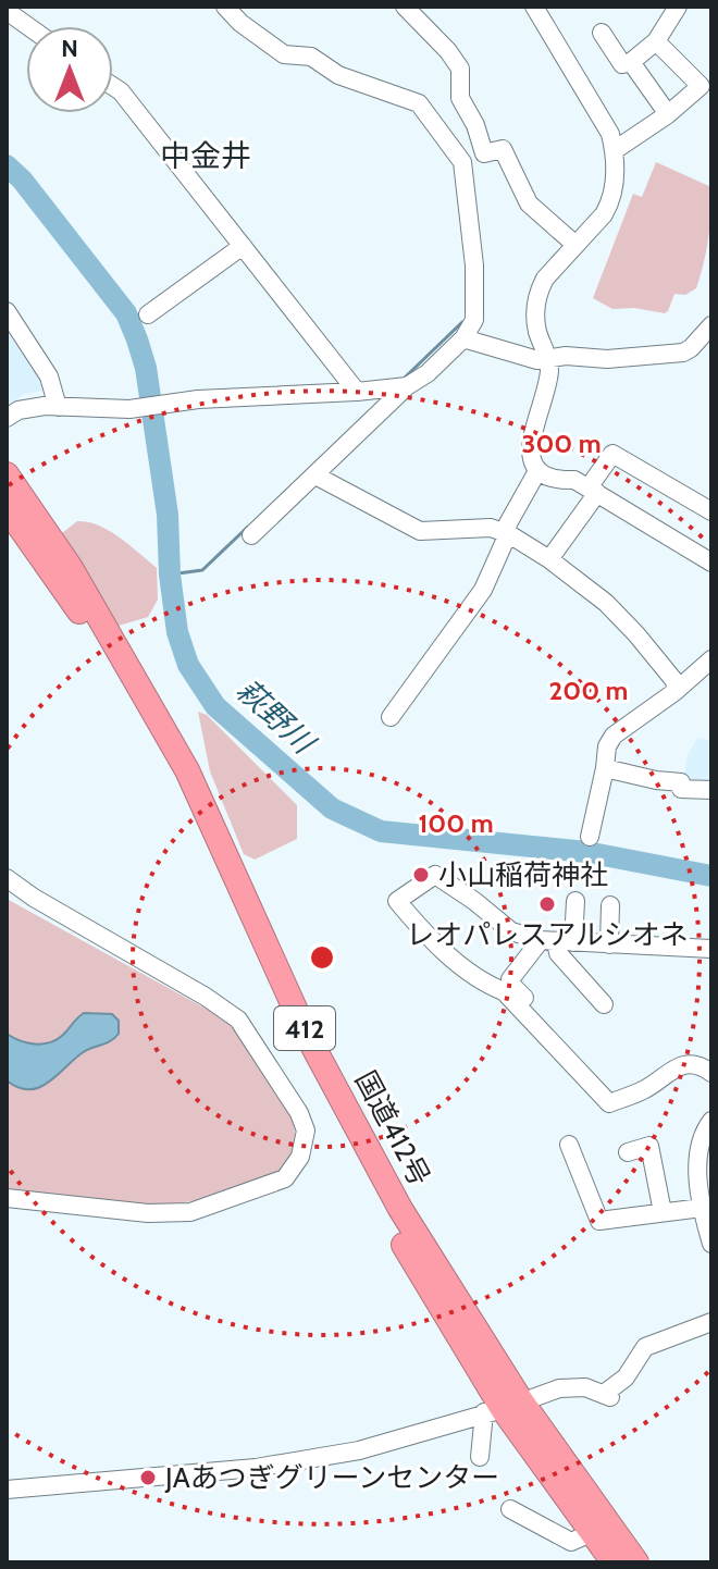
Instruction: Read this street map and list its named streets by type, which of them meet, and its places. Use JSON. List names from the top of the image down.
{
  "streets": {
    "highway": ["412", "国道412号"]
  },
  "districts": ["中金井"],
  "water": ["萩野川"],
  "places": ["小山稲荷神社", "レオパレスアルシオネ", "JAあつぎグリーンセンター"],
  "north": "top",
  "rings": ["300 m", "200 m", "100 m"]
}
